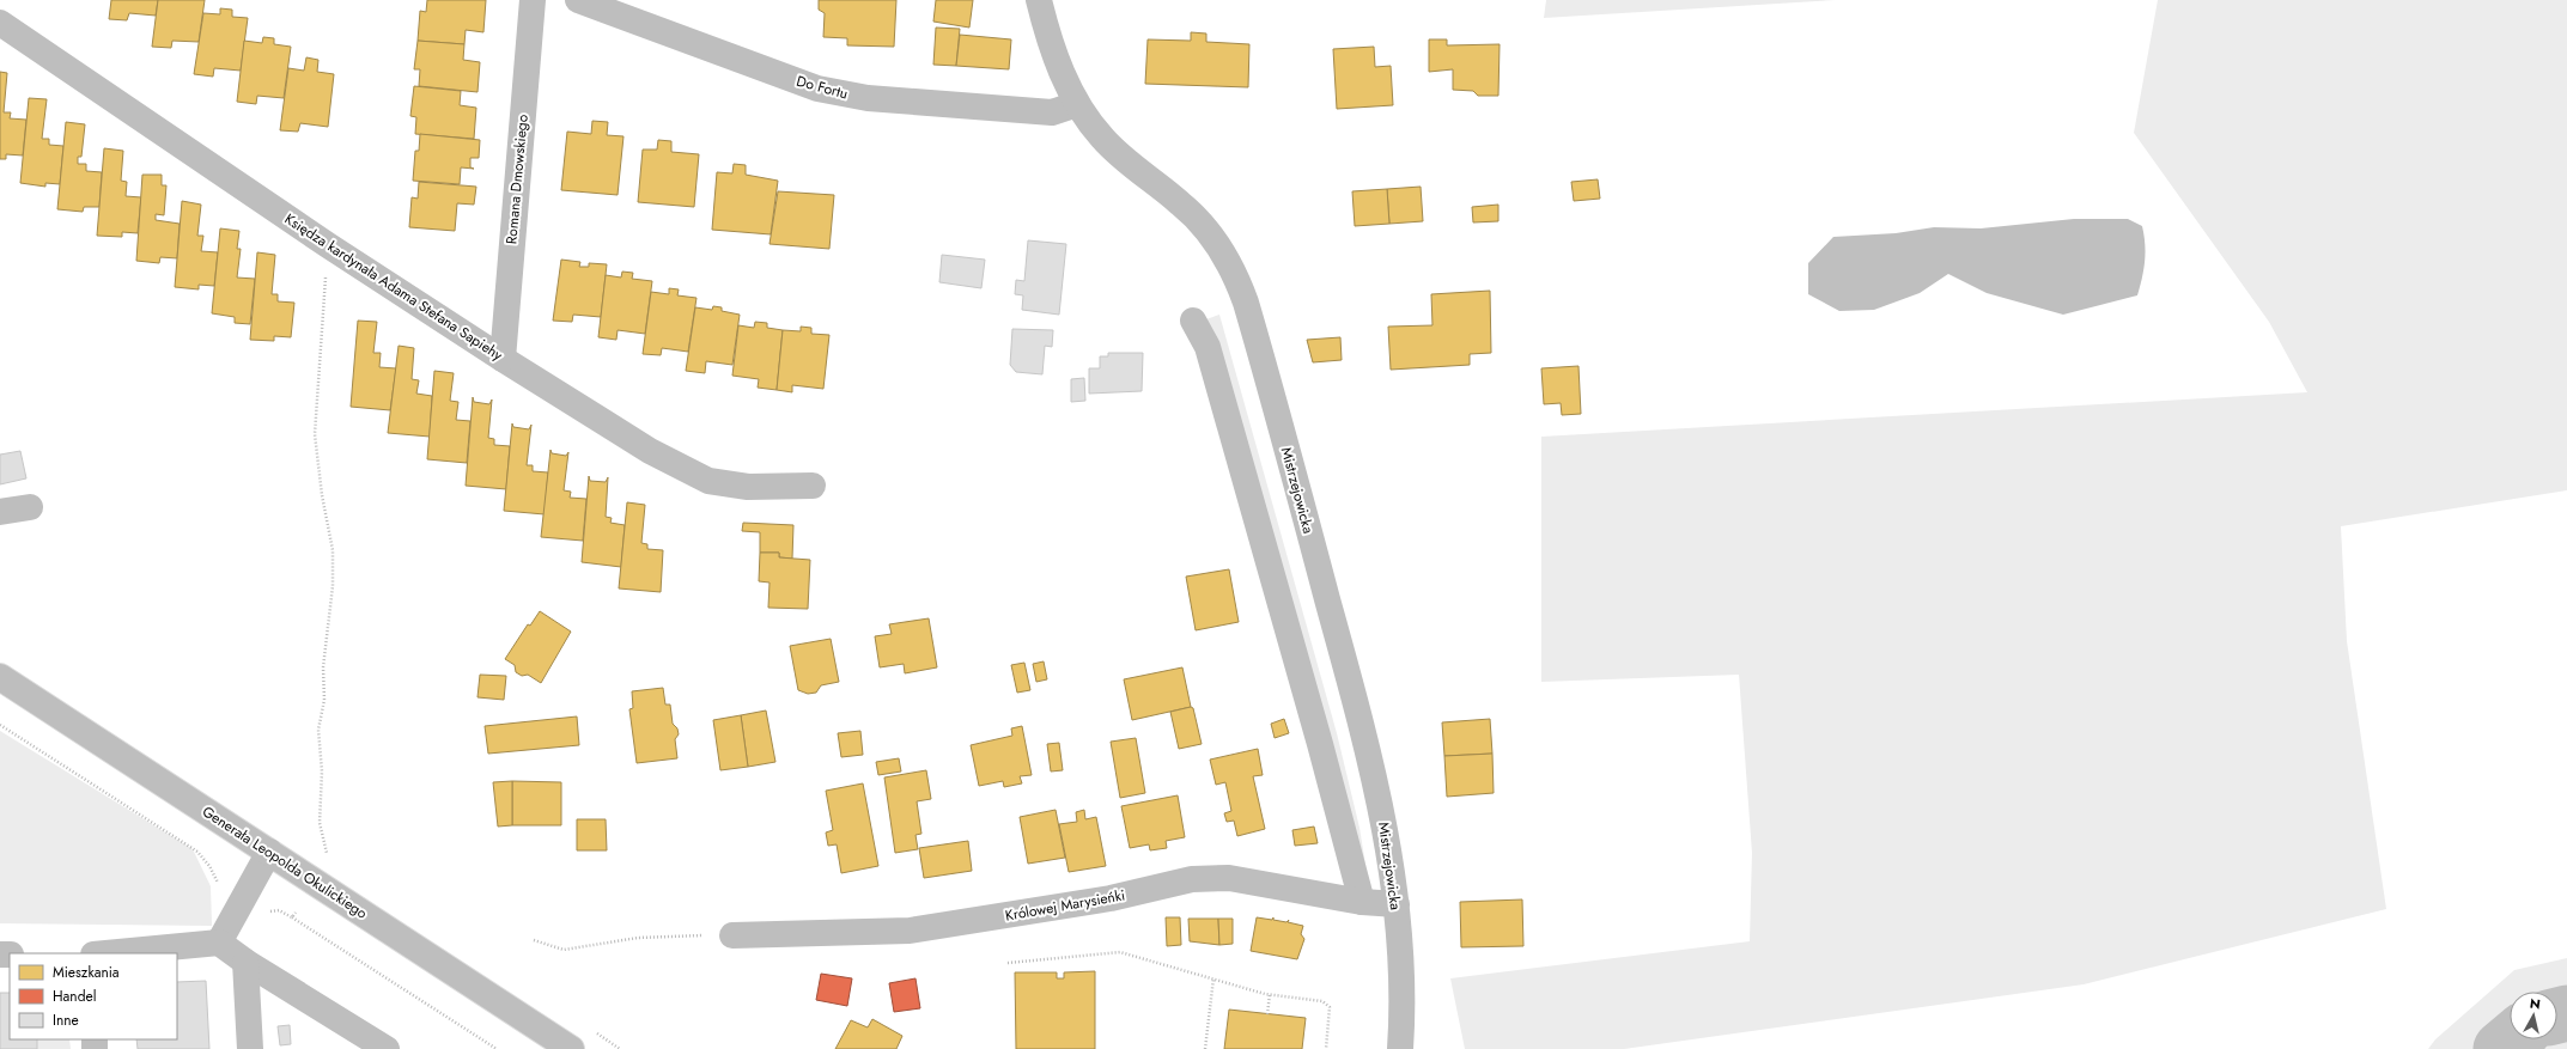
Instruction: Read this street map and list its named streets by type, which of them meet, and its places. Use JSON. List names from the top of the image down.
{
  "streets": {
    "street": [
      "Do Fortu",
      "Romana Dmowskiego",
      "Księdza kardynała Adama Stefana Sapiehy",
      "Mistrzejowicka",
      "Generała Leopolda Okulickiego",
      "Królowej Marysieńki"
    ]
  },
  "crossings": [
    ["Do Fortu", "Mistrzejowicka"],
    ["Romana Dmowskiego", "Księdza kardynała Adama Stefana Sapiehy"],
    ["Mistrzejowicka", "Królowej Marysieńki"]
  ],
  "legend": ["Mieszkania", "Handel", "Inne"],
  "north": "top"
}
